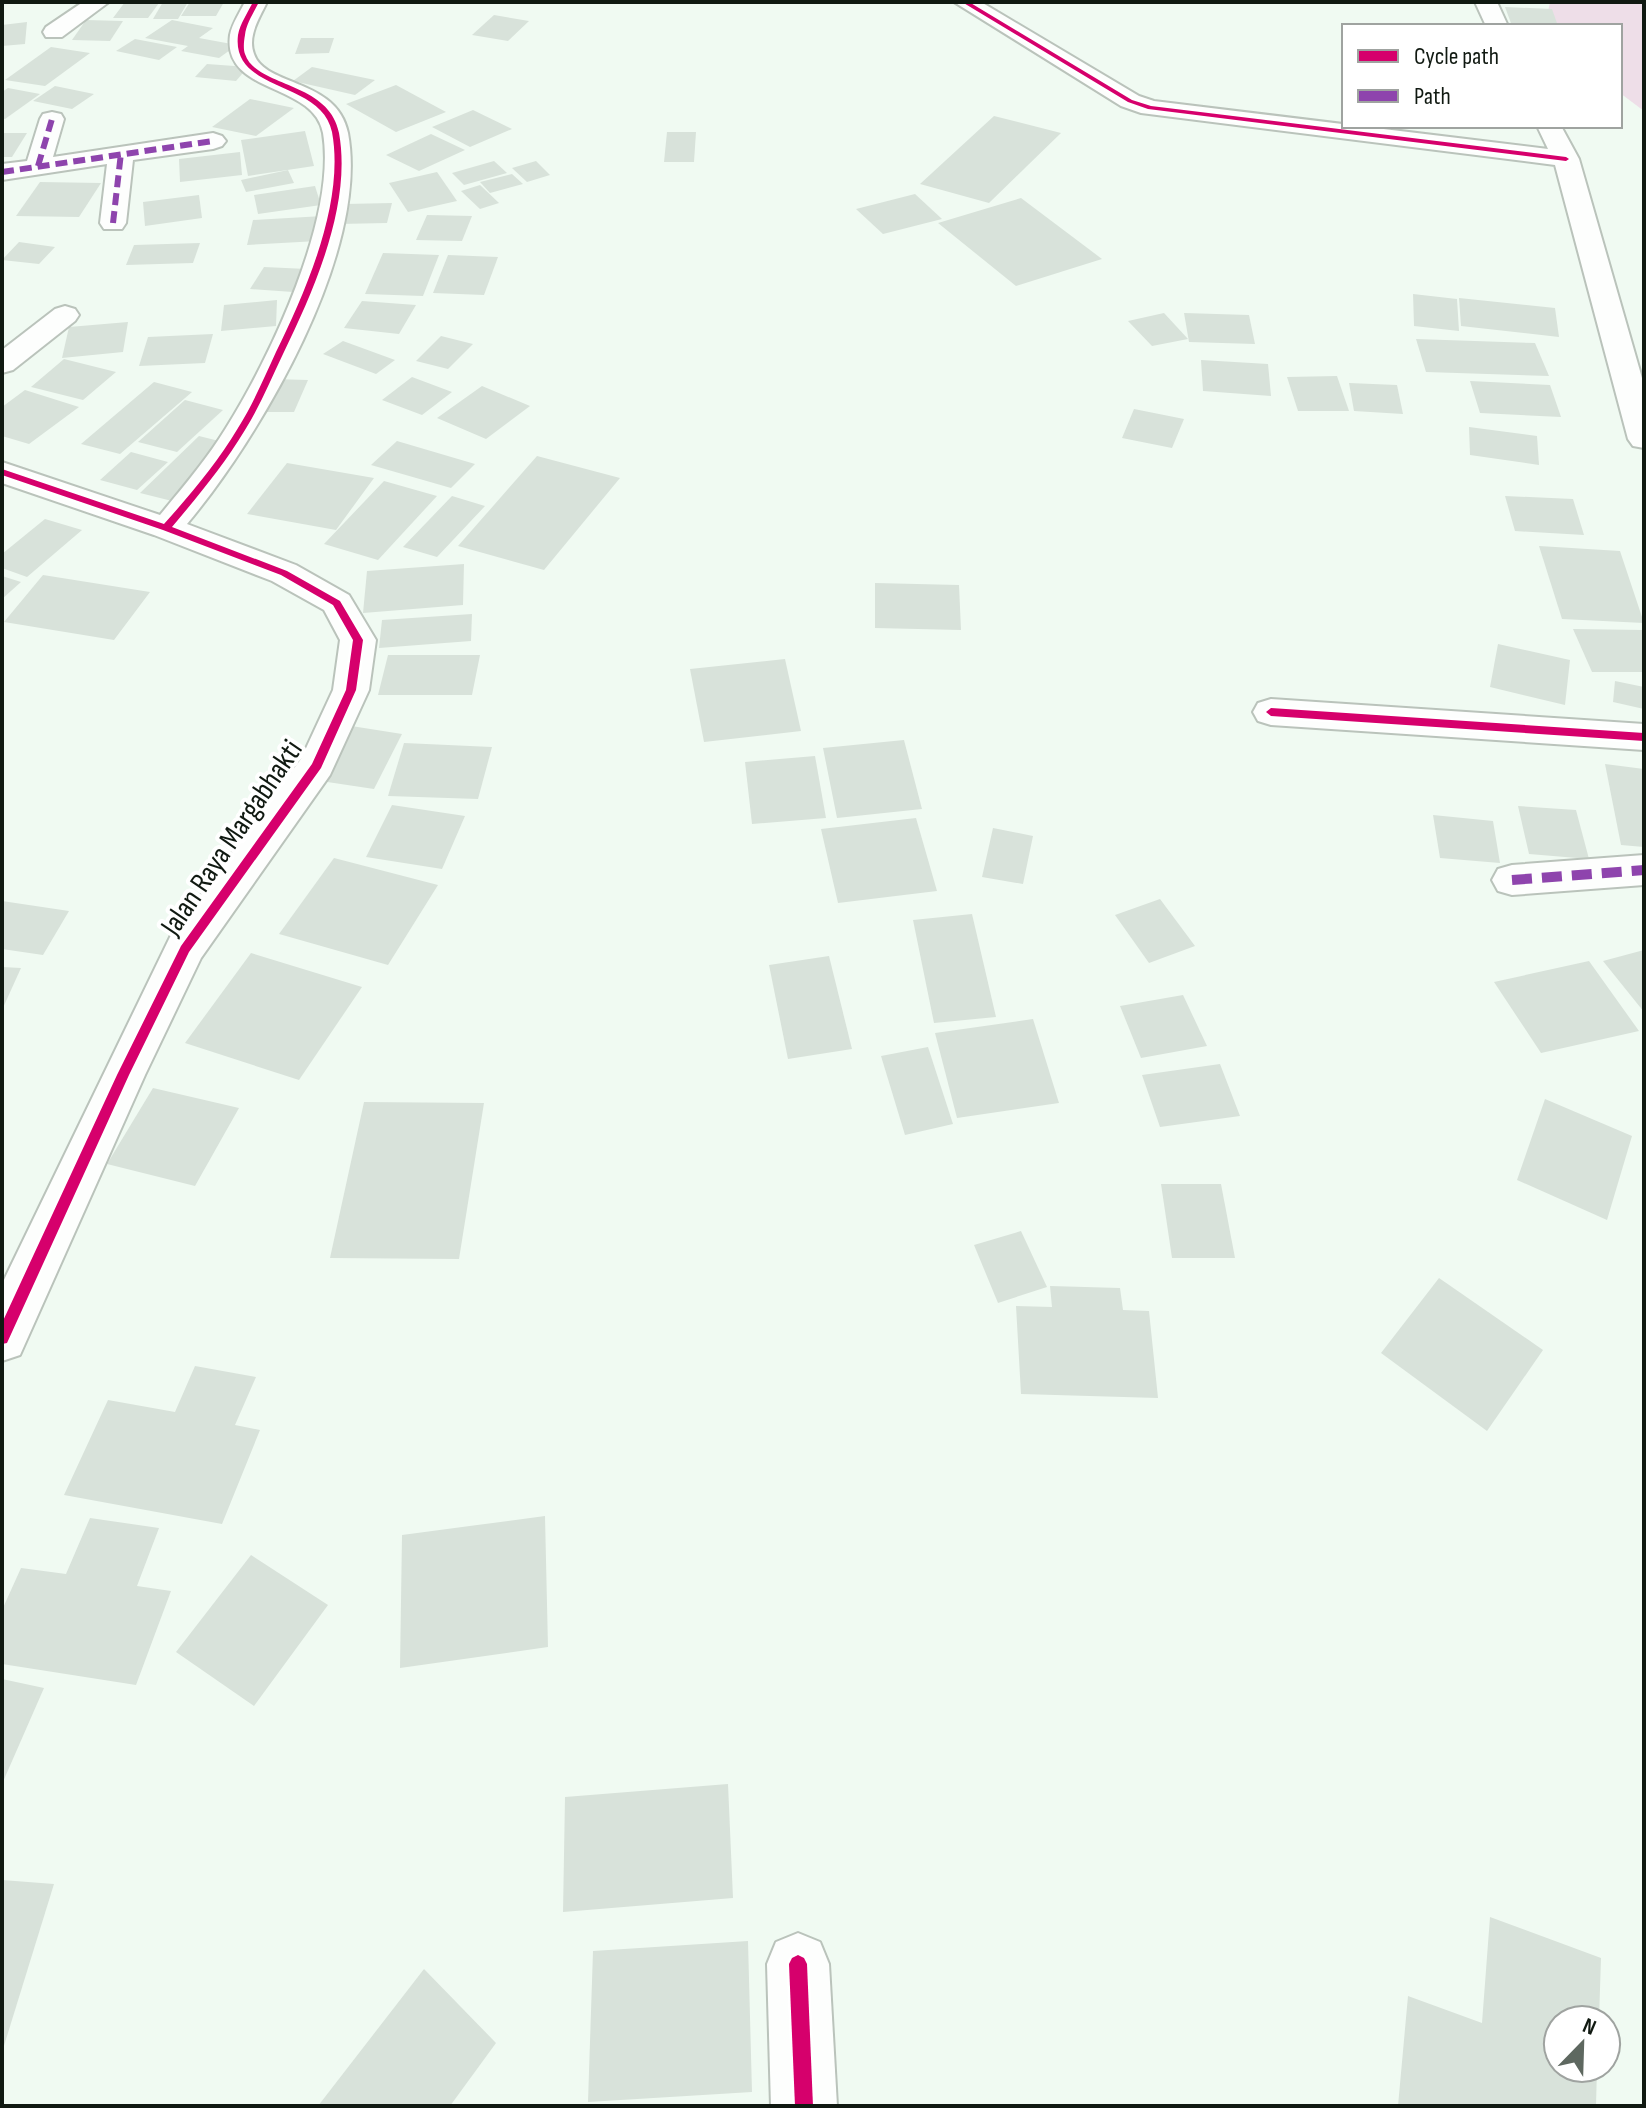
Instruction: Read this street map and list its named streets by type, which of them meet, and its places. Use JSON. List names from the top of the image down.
{
  "streets": {
    "street": ["Jalan Raya Margabhakti"]
  },
  "legend": ["Cycle path", "Path"],
  "north": "top right"
}
